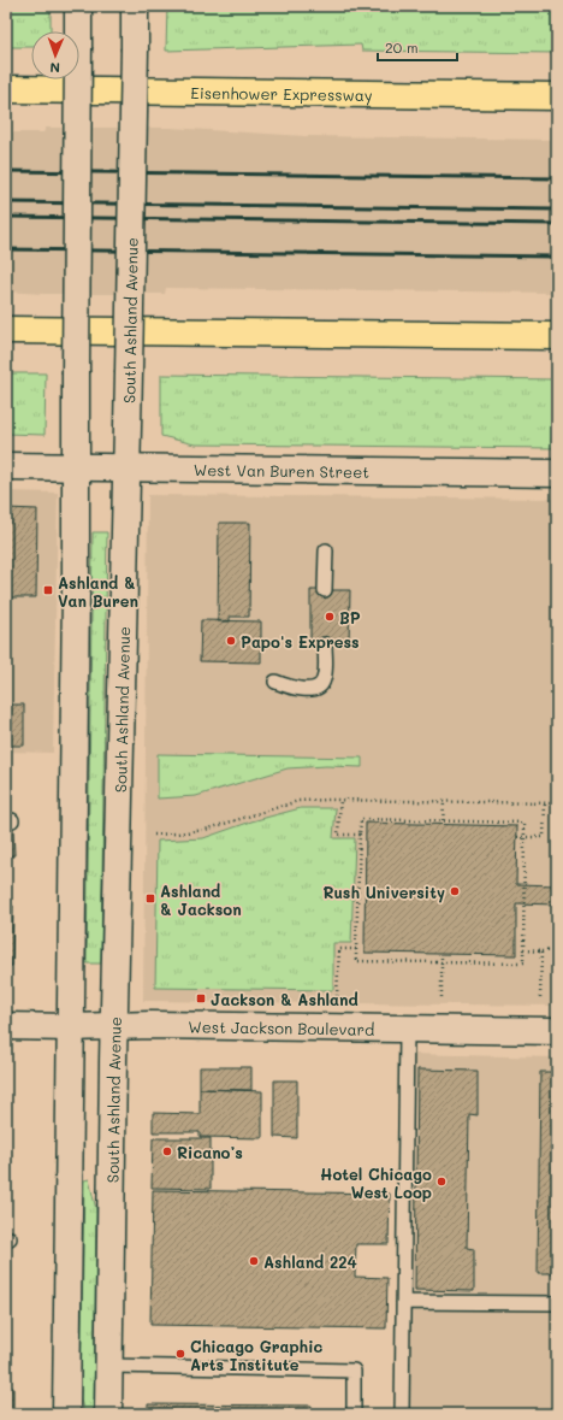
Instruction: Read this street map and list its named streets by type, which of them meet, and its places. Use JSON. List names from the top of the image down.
{
  "streets": {
    "highway": ["Eisenhower Expressway"],
    "main road": ["South Ashland Avenue", "West Van Buren Street", "West Jackson Boulevard"]
  },
  "crossings": [
    ["South Ashland Avenue", "West Van Buren Street"],
    ["South Ashland Avenue", "West Jackson Boulevard"]
  ],
  "places": {
    "transit": ["Ashland & Van Buren", "Ashland & Jackson", "Jackson & Ashland"],
    "other": [
      "BP",
      "Papo's Express",
      "Rush University",
      "Ricano’s",
      "Hotel Chicago West Loop",
      "Ashland 224",
      "Chicago Graphic Arts Institute"
    ]
  },
  "scale_bar": "20 m",
  "north": "bottom"
}
